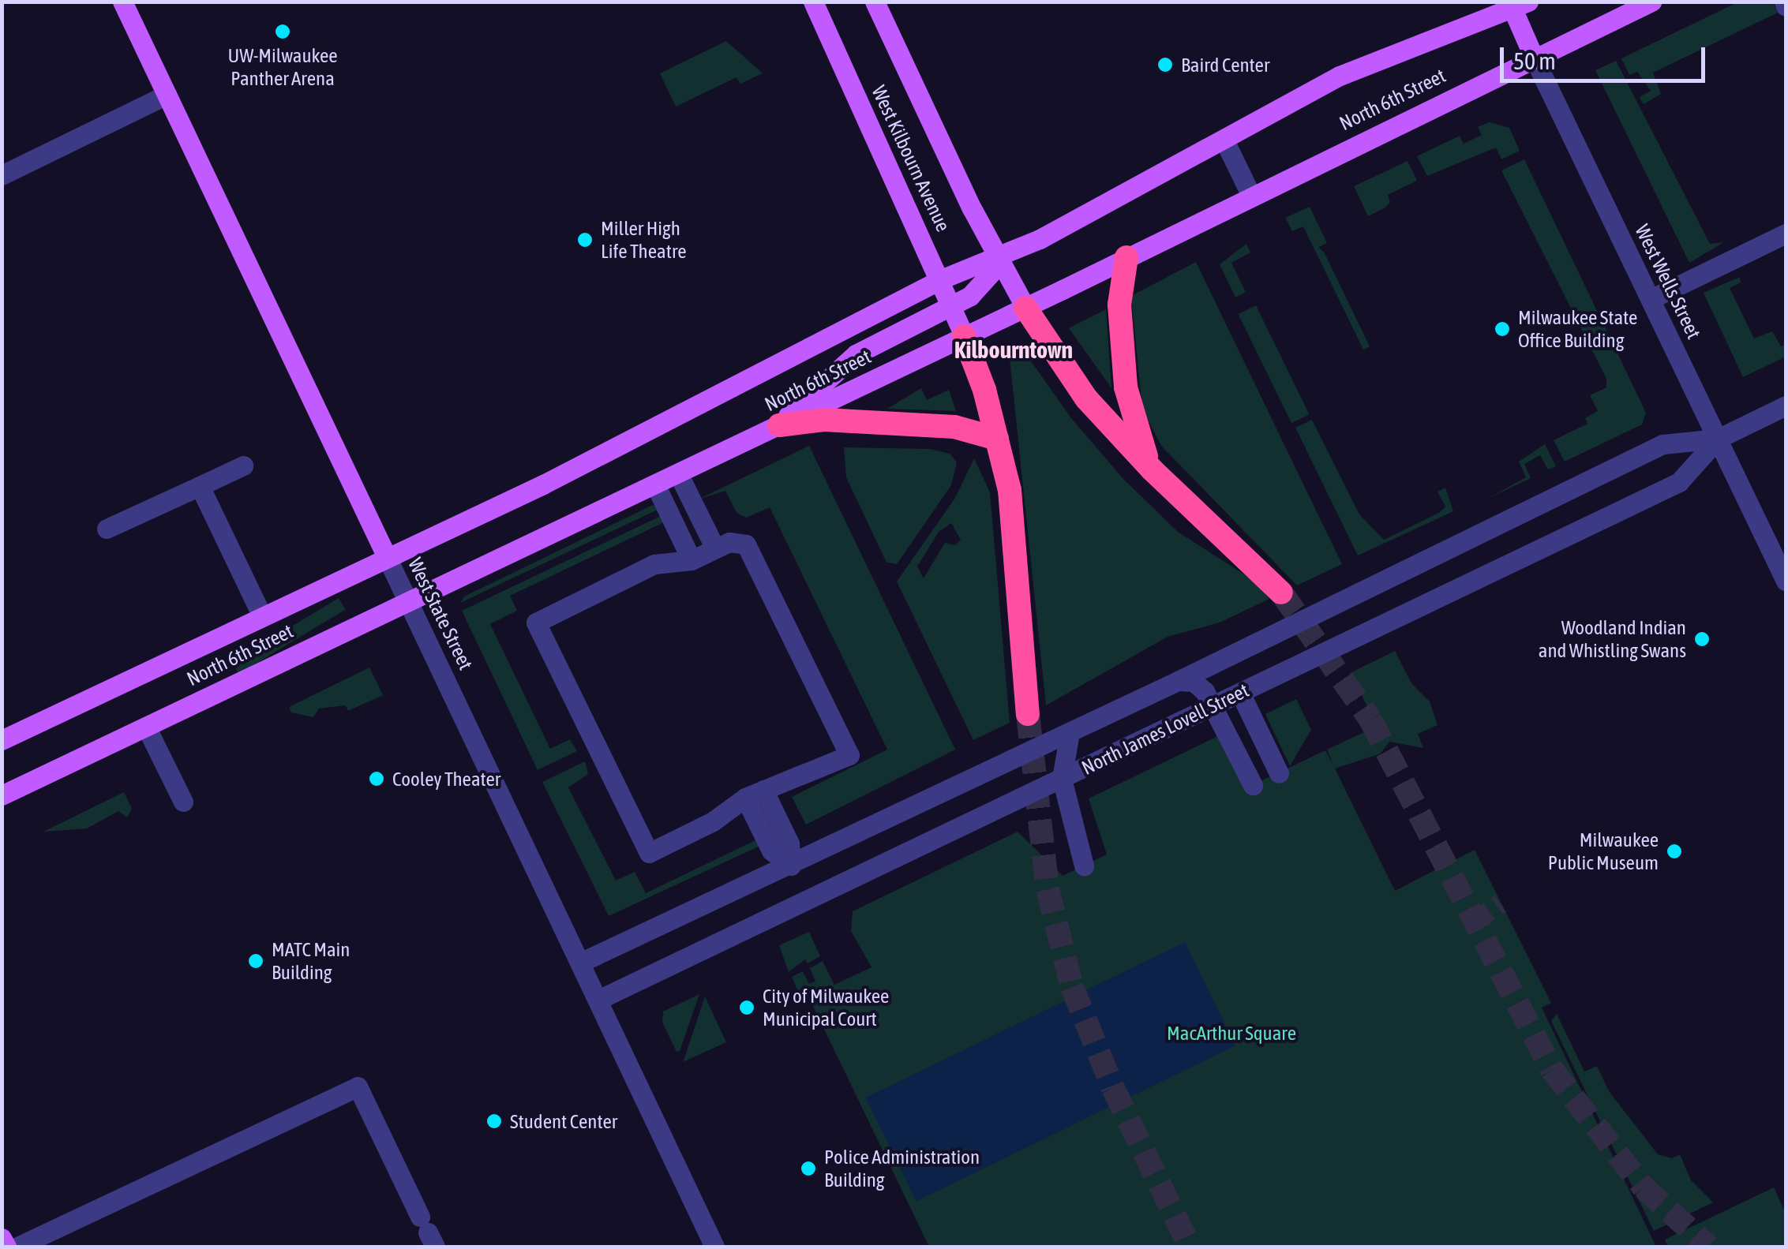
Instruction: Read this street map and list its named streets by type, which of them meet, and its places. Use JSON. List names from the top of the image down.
{
  "streets": {
    "main road": [
      "North 6th Street",
      "West Kilbourn Avenue",
      "West Wells Street",
      "West State Street"
    ],
    "street": ["North James Lovell Street"]
  },
  "crossings": [
    ["North 6th Street", "West Kilbourn Avenue"],
    ["North 6th Street", "West Wells Street"],
    ["North 6th Street", "West State Street"],
    ["West Wells Street", "North James Lovell Street"],
    ["West State Street", "North James Lovell Street"]
  ],
  "districts": ["Kilbourntown"],
  "parks": ["MacArthur Square"],
  "places": [
    "UW-Milwaukee Panther Arena",
    "Baird Center",
    "Miller High Life Theatre",
    "Milwaukee State Office Building",
    "Woodland Indian and Whistling Swans",
    "Cooley Theater",
    "Milwaukee Public Museum",
    "MATC Main Building",
    "City of Milwaukee Municipal Court",
    "Student Center",
    "Police Administration Building"
  ],
  "scale_bar": "50 m"
}
